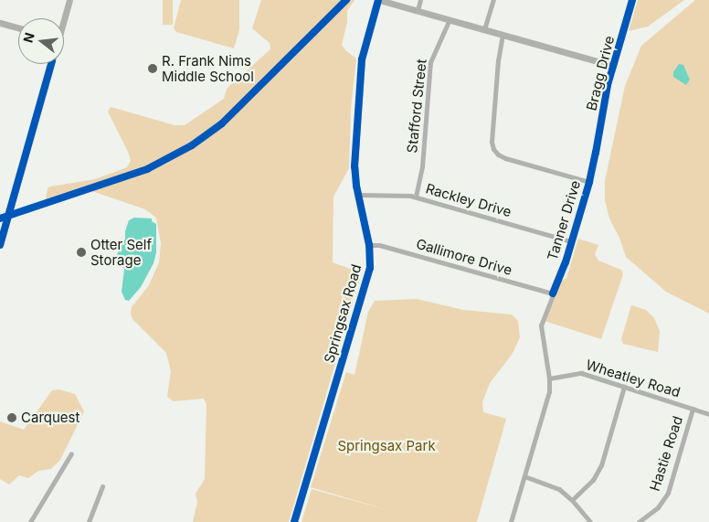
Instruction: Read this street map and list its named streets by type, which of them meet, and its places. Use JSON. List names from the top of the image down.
{
  "streets": {
    "street": [
      "Bragg Drive",
      "Stafford Street",
      "Rackley Drive",
      "Tanner Drive",
      "Gallimore Drive",
      "Springsax Road",
      "Wheatley Road",
      "Hastie Road"
    ]
  },
  "crossings": [
    ["Bragg Drive", "Tanner Drive"],
    ["Stafford Street", "Rackley Drive"],
    ["Rackley Drive", "Tanner Drive"],
    ["Rackley Drive", "Springsax Road"],
    ["Tanner Drive", "Gallimore Drive"],
    ["Tanner Drive", "Wheatley Road"],
    ["Gallimore Drive", "Springsax Road"],
    ["Wheatley Road", "Hastie Road"]
  ],
  "parks": ["Springsax Park"],
  "places": ["R. Frank Nims Middle School", "Otter Self Storage", "Carquest"],
  "north": "left"
}
